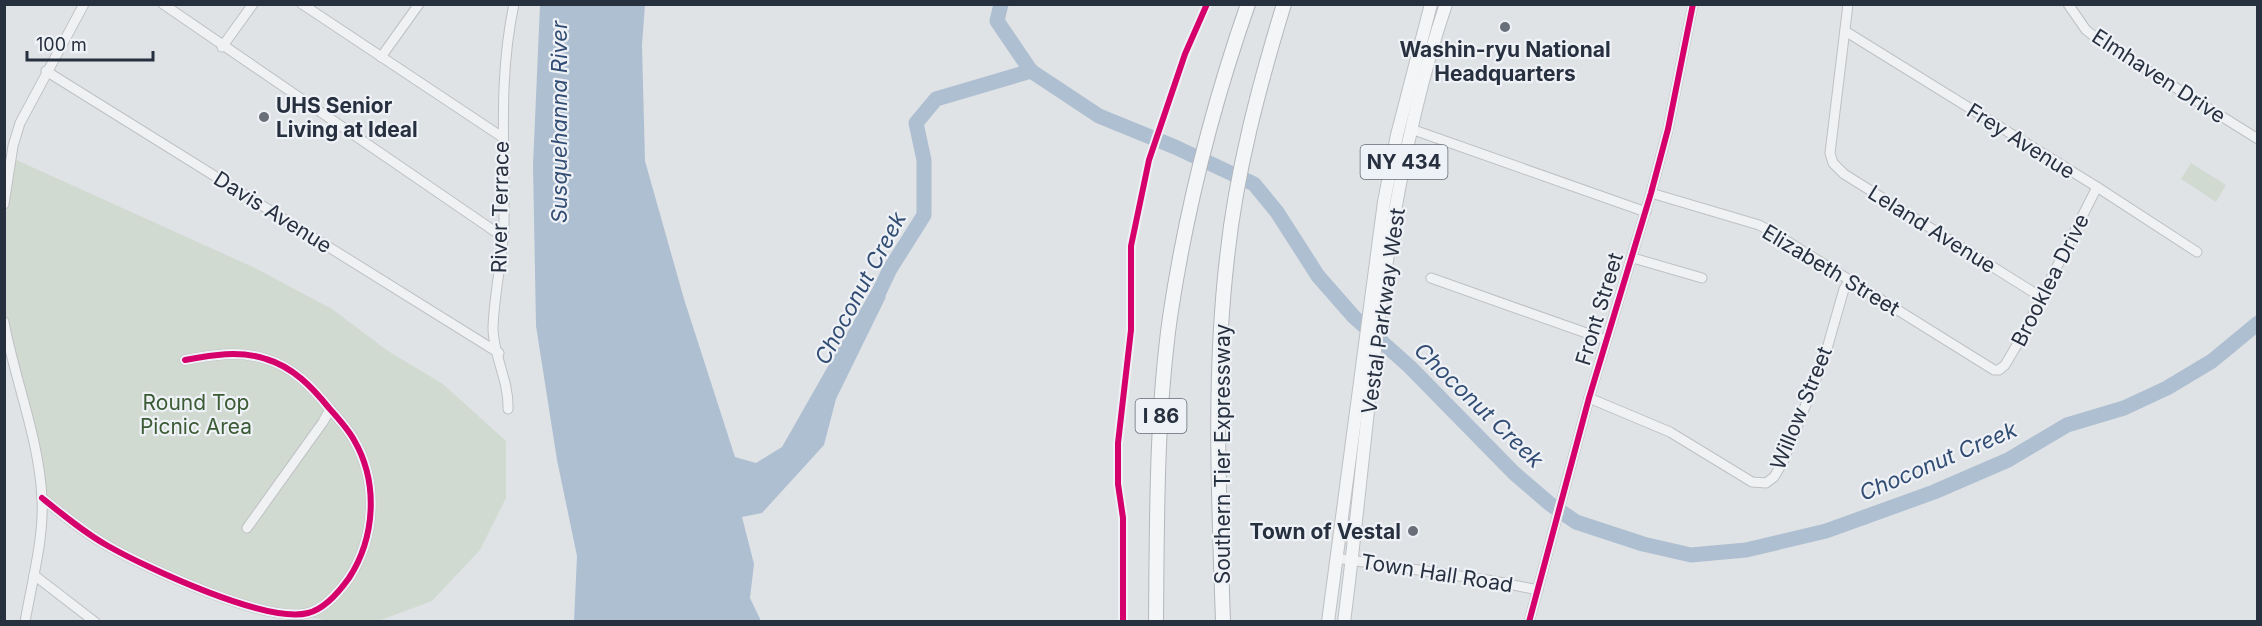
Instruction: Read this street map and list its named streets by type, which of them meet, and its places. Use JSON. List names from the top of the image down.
{
  "streets": {
    "highway": ["I 86", "Southern Tier Expressway"],
    "main road": ["NY 434", "Vestal Parkway West"],
    "street": [
      "Elmhaven Drive",
      "Frey Avenue",
      "River Terrace",
      "Davis Avenue",
      "Leland Avenue",
      "Elizabeth Street",
      "Brooklea Drive",
      "Front Street",
      "Willow Street",
      "Town Hall Road"
    ]
  },
  "crossings": [
    ["Frey Avenue", "Leland Avenue"],
    ["Frey Avenue", "Brooklea Drive"],
    ["River Terrace", "Davis Avenue"],
    ["Leland Avenue", "Brooklea Drive"],
    ["Elizabeth Street", "Brooklea Drive"],
    ["Elizabeth Street", "Front Street"],
    ["Elizabeth Street", "Willow Street"],
    ["Front Street", "Willow Street"],
    ["Front Street", "Town Hall Road"],
    ["Vestal Parkway West", "Town Hall Road"]
  ],
  "water": ["Susquehanna River", "Choconut Creek"],
  "parks": ["Round Top Picnic Area"],
  "places": ["Washin-ryu National Headquarters", "UHS Senior Living at Ideal", "Town of Vestal"],
  "scale_bar": "100 m"
}
